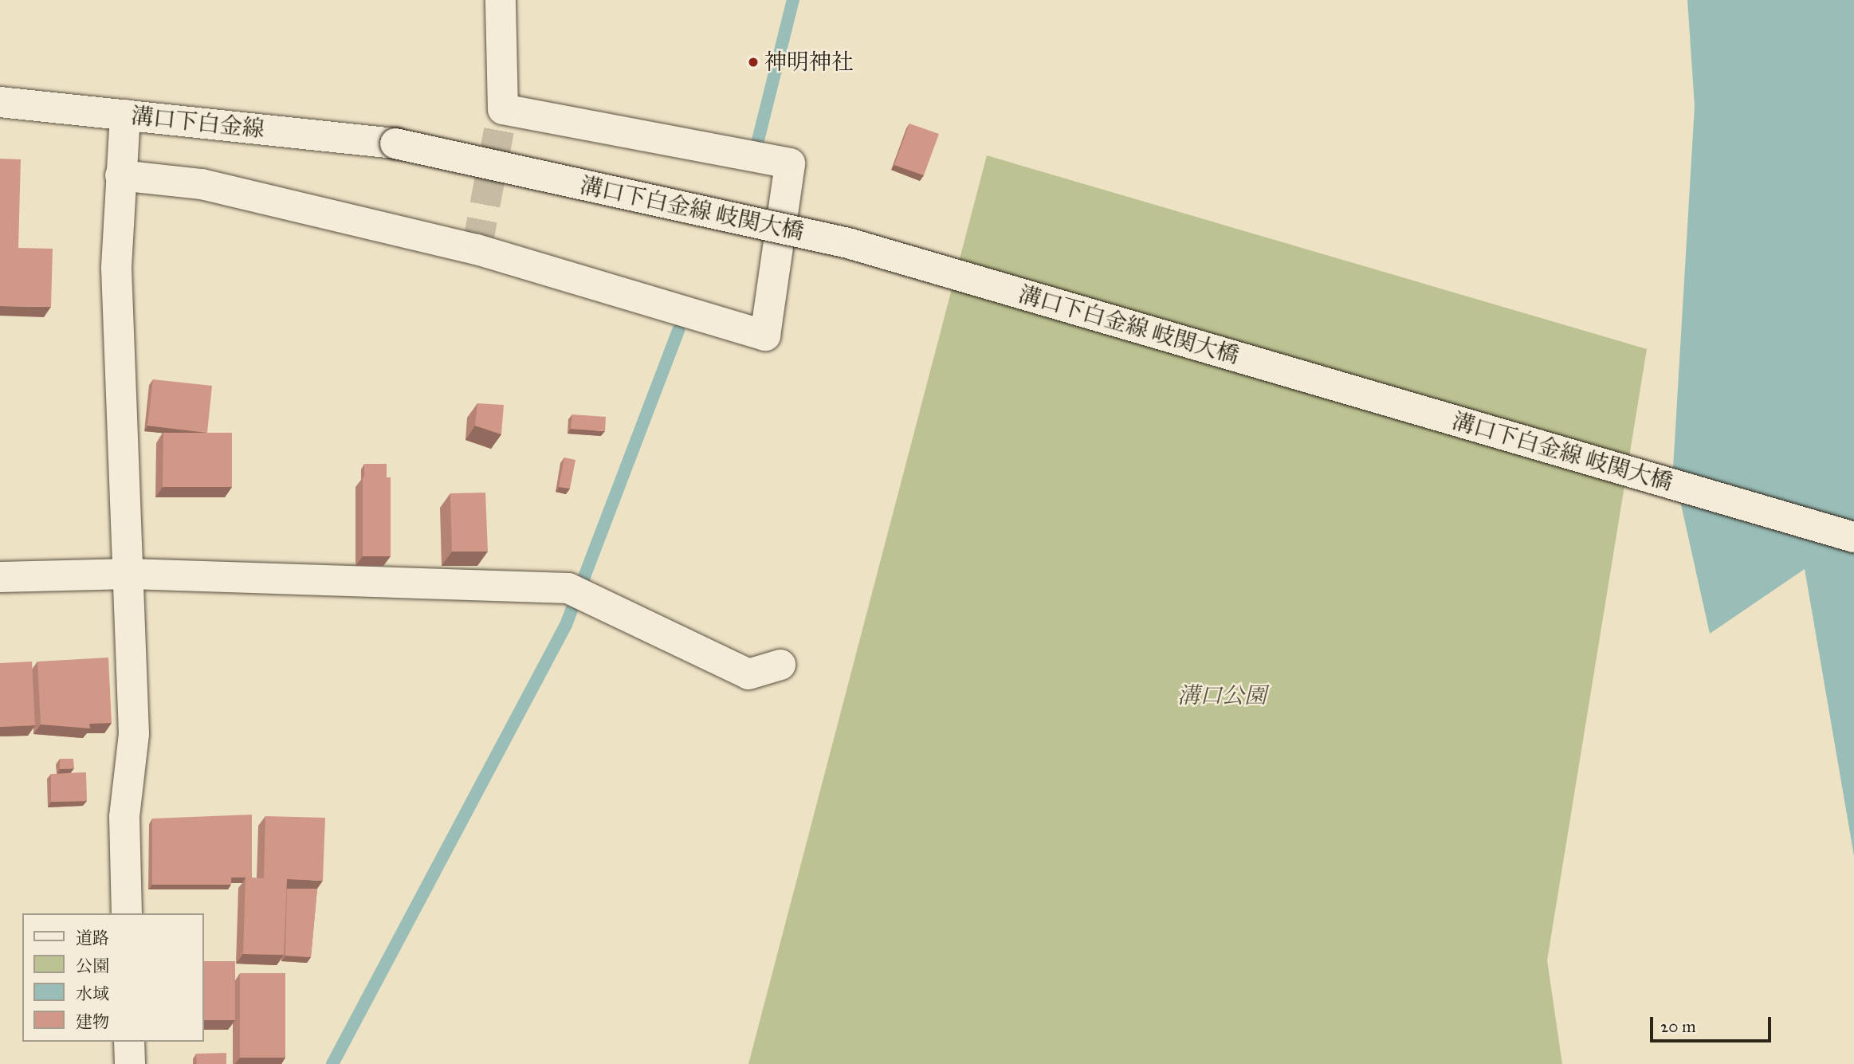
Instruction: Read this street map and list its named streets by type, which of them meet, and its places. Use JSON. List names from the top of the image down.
{
  "streets": {
    "street": ["溝口下白金線", "溝口下白金線 岐関大橋"]
  },
  "crossings": [
    ["溝口下白金線", "溝口下白金線 岐関大橋"]
  ],
  "parks": ["溝口公園"],
  "places": ["神明神社"],
  "legend": [
    "道路",
    "公園",
    "水域",
    "建物"
  ],
  "scale_bar": "20 m"
}
